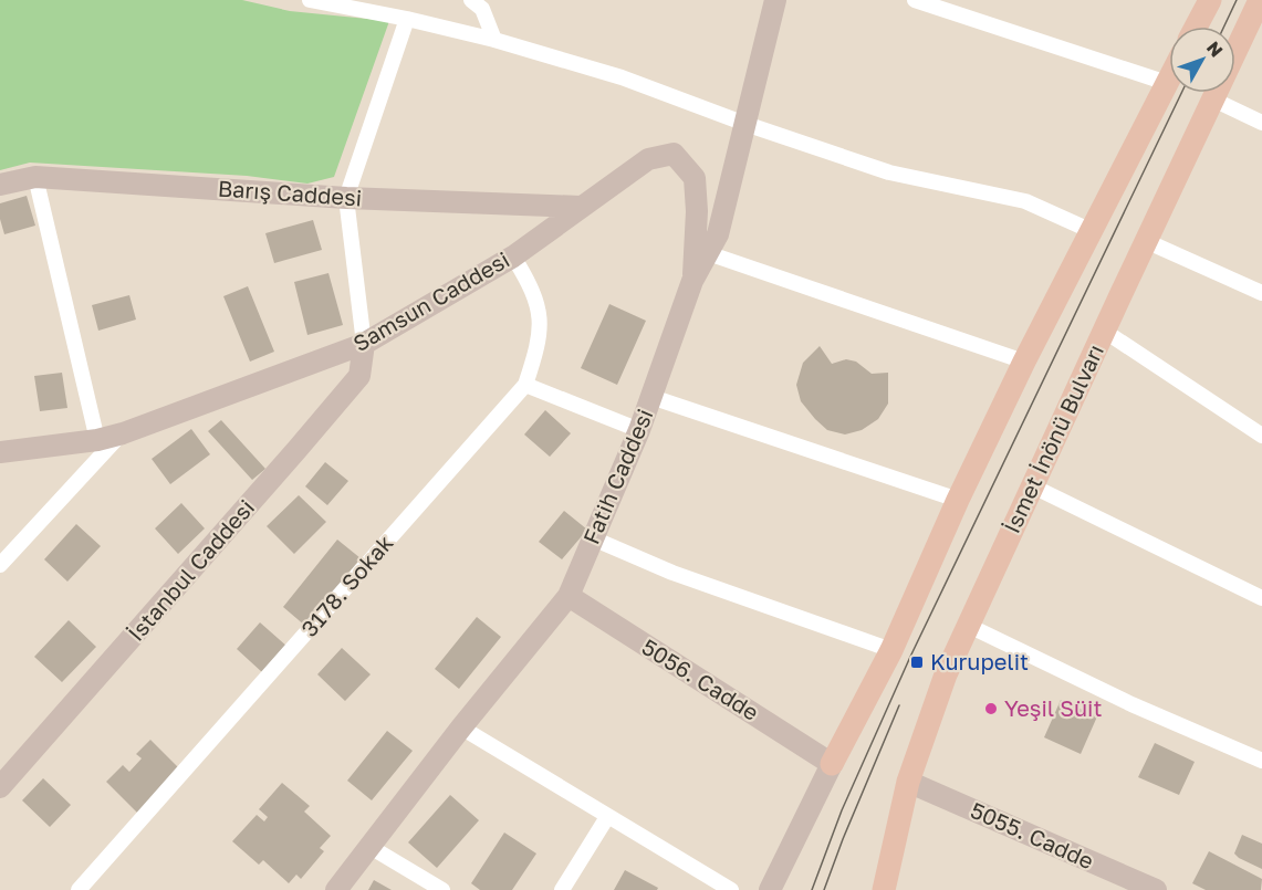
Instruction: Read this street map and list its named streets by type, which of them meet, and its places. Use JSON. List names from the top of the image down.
{
  "streets": {
    "main road": ["İsmet İnönü Bulvarı"],
    "street": [
      "Barış Caddesi",
      "Samsun Caddesi",
      "Fatih Caddesi",
      "İstanbul Caddesi",
      "3178. Sokak",
      "5056. Cadde",
      "5055. Cadde"
    ]
  },
  "crossings": [
    ["Barış Caddesi", "Samsun Caddesi"],
    ["Samsun Caddesi", "Fatih Caddesi"],
    ["Samsun Caddesi", "İstanbul Caddesi"],
    ["Samsun Caddesi", "3178. Sokak"],
    ["İsmet İnönü Bulvarı", "5055. Cadde"],
    ["Fatih Caddesi", "5056. Cadde"]
  ],
  "places": {
    "transit": ["Kurupelit"],
    "other": ["Yeşil Süit"]
  },
  "north": "top right"
}
